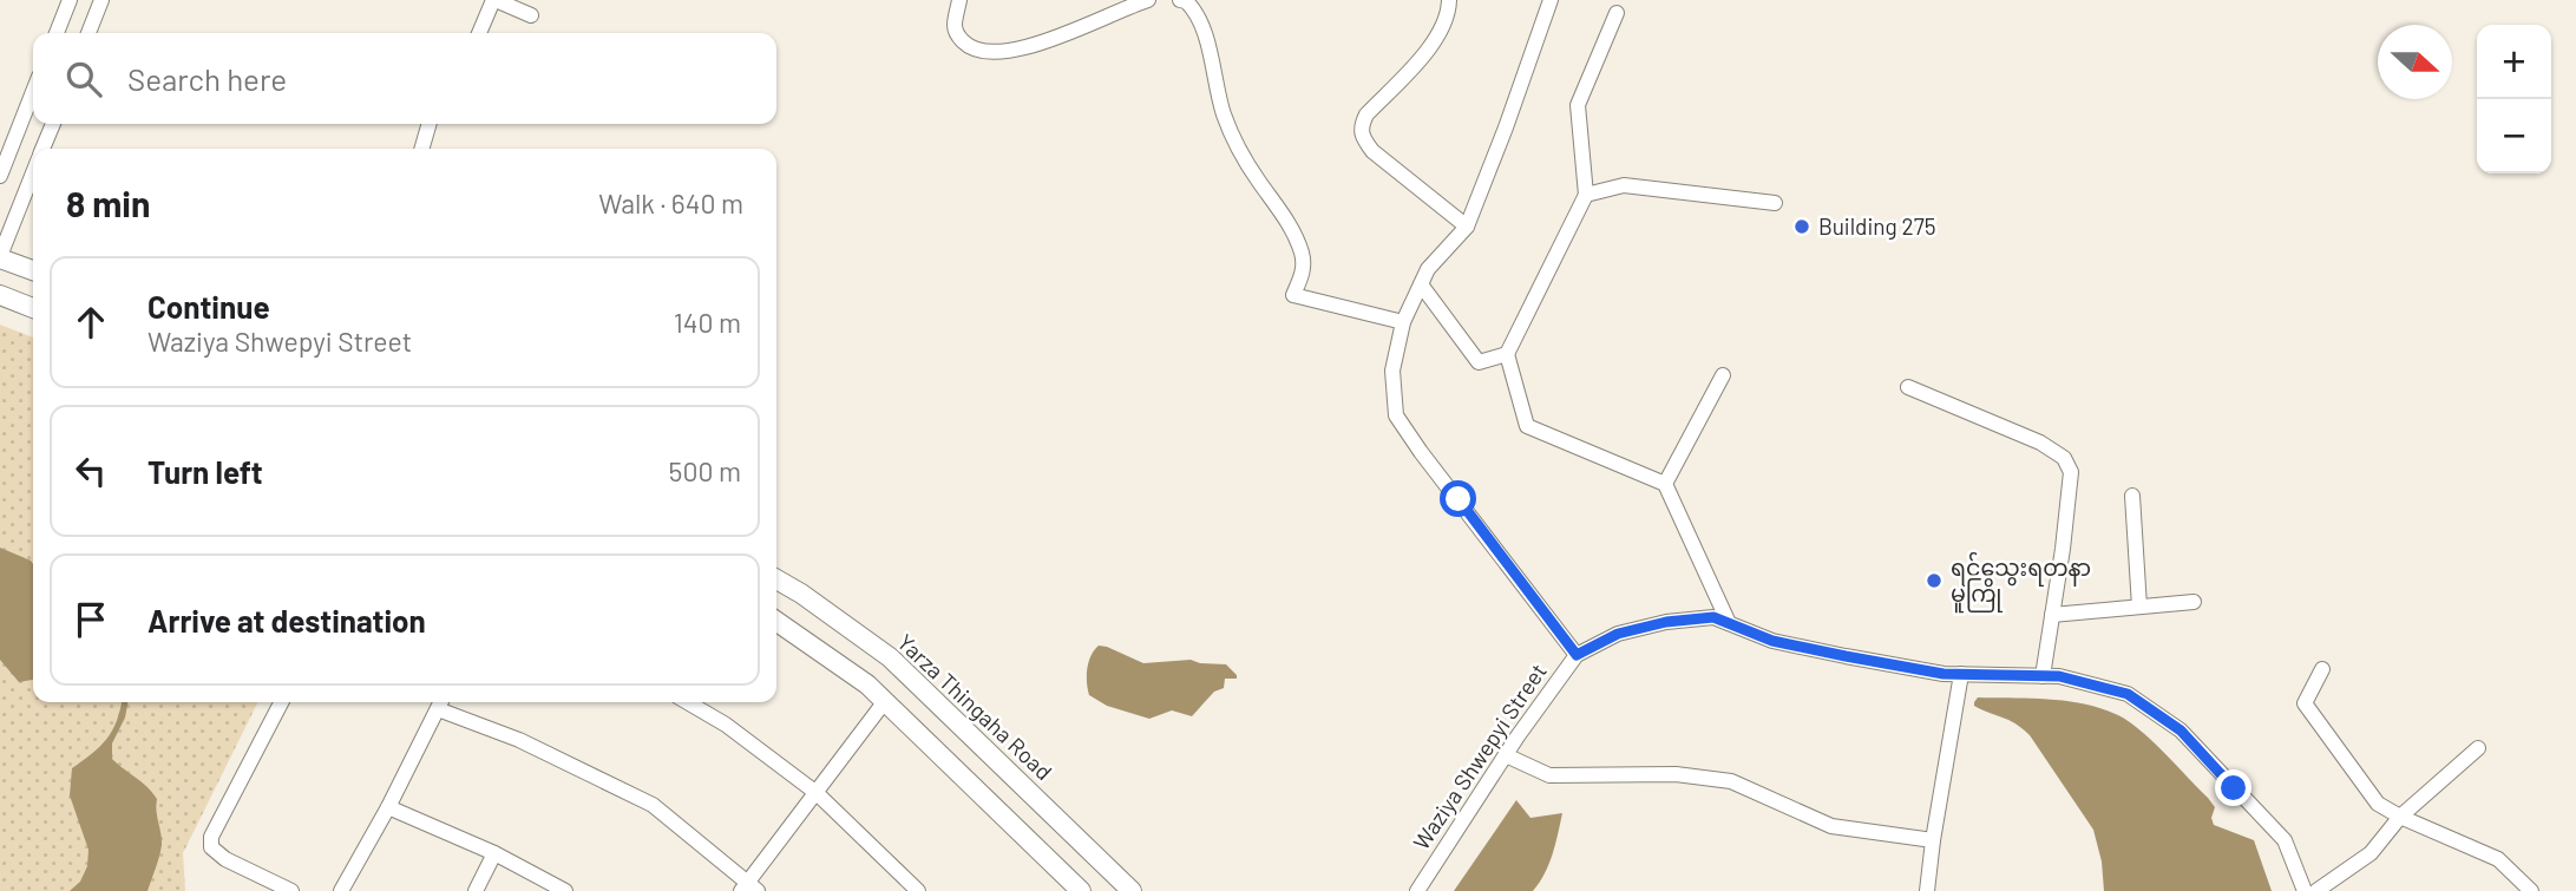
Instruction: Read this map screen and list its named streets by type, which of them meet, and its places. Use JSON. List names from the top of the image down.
{
  "streets": {
    "main road": ["Yarza Thingaha Road"],
    "street": ["Waziya Shwepyi Street"]
  },
  "places": ["Building 275", "ရင်သွေးရတနာ မူကြို"],
  "north": "right",
  "page": {
    "map_buttons": ["+", "−"],
    "search": "Search here",
    "heading": ["8 min", "Walk · 640 m"],
    "list": [
      ["Continue", "Waziya Shwepyi Street", "140 m"],
      ["Turn left", "500 m"],
      "Arrive at destination"
    ]
  }
}
